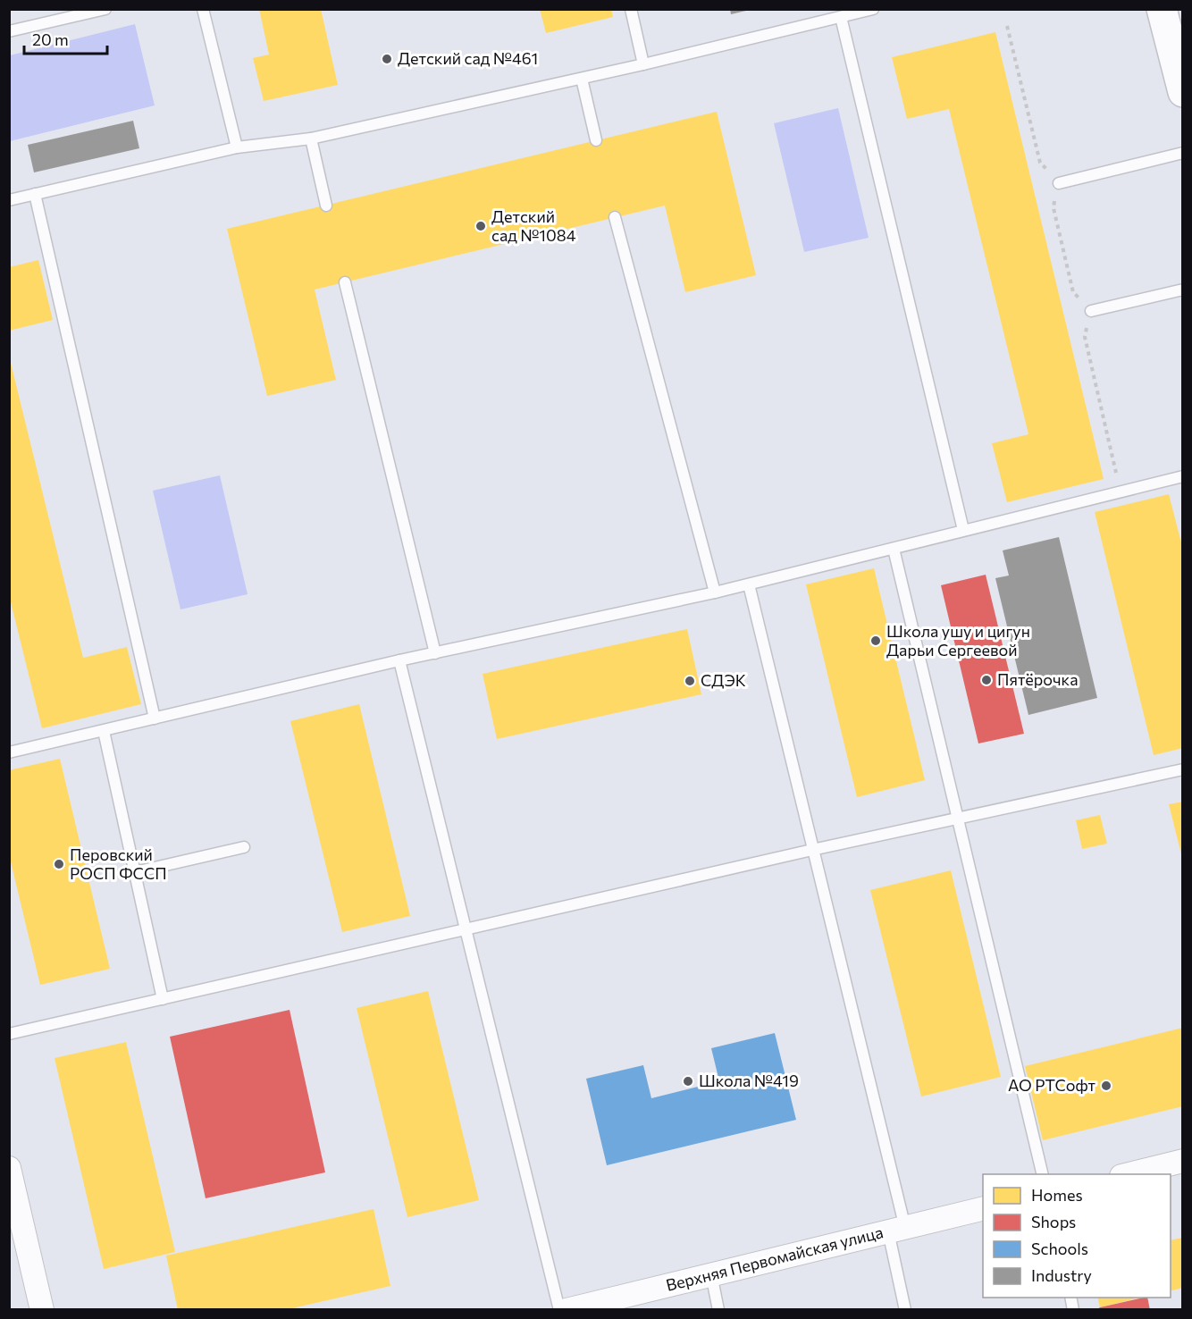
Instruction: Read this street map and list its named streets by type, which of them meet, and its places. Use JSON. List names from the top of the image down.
{
  "streets": {
    "street": ["Верхняя Первомайская улица"]
  },
  "places": [
    "Детский сад №461",
    "Детский сад №1084",
    "Школа ушу и цигун Дарьи Сергеевой",
    "Пятёрочка",
    "СДЭК",
    "Перовский РОСП ФССП",
    "Школа №419",
    "АО РТСофт"
  ],
  "legend": [
    "Homes",
    "Shops",
    "Schools",
    "Industry"
  ],
  "scale_bar": "20 m"
}
